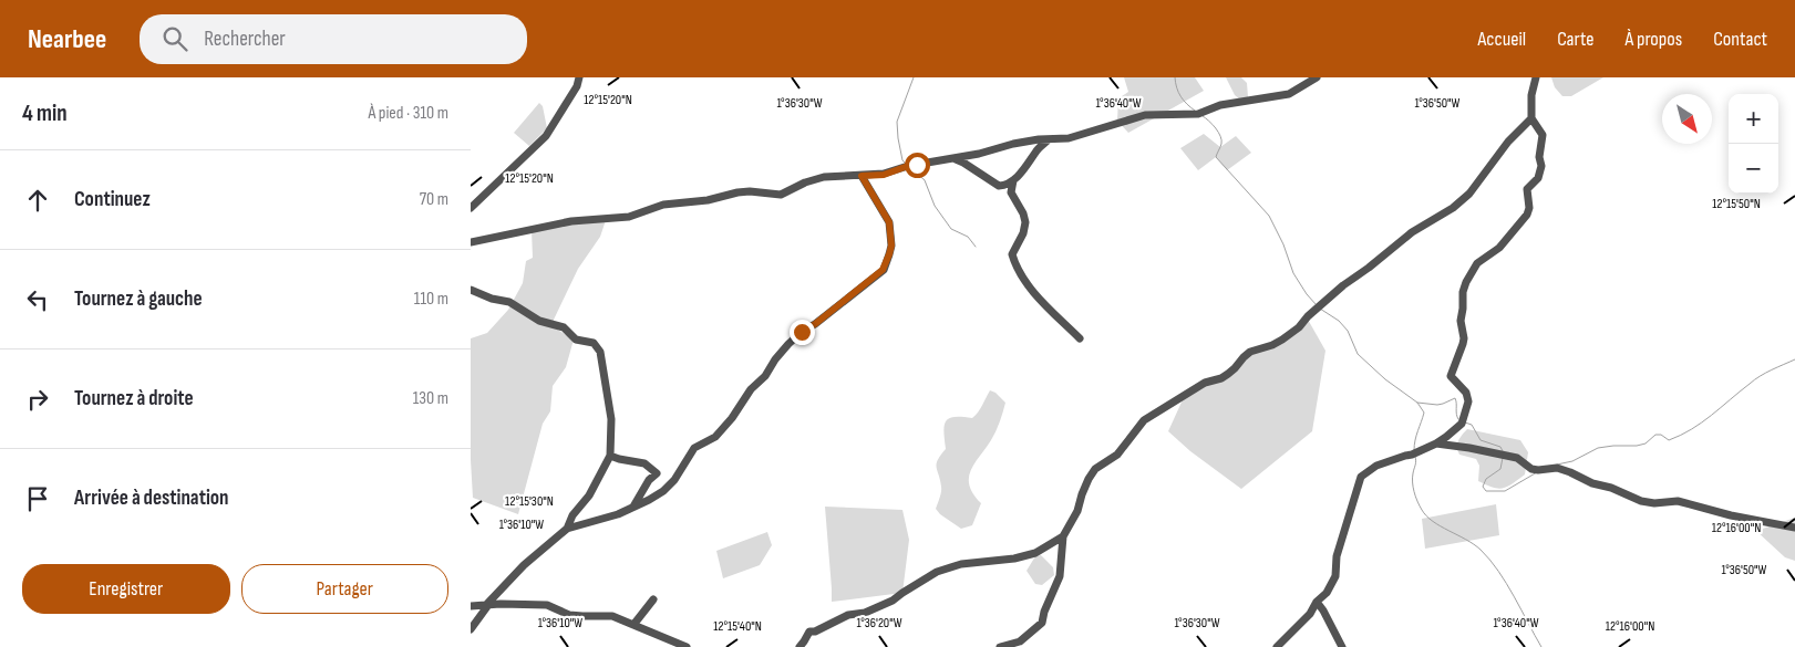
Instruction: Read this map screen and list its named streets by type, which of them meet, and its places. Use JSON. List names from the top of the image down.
{
  "north": "bottom right",
  "page": {
    "header": "Nearbee",
    "search": "Rechercher",
    "nav": [
      "Accueil",
      "Carte",
      "À propos",
      "Contact"
    ],
    "heading": ["4 min", "À pied · 310 m"],
    "map_buttons": ["+", "−"],
    "list": [
      ["Continuez", "70 m"],
      ["Tournez à gauche", "110 m"],
      ["Tournez à droite", "130 m"],
      "Arrivée à destination"
    ],
    "buttons": ["Enregistrer", "Partager"]
  },
  "coordinates": [
    "12°15'20\"N",
    "1°36'30\"W",
    "1°36'40\"W",
    "1°36'50\"W",
    "12°15'50\"N",
    "12°15'30\"N",
    "1°36'10\"W",
    "12°16'00\"N",
    "1°36'20\"W",
    "12°15'40\"N"
  ]
}
